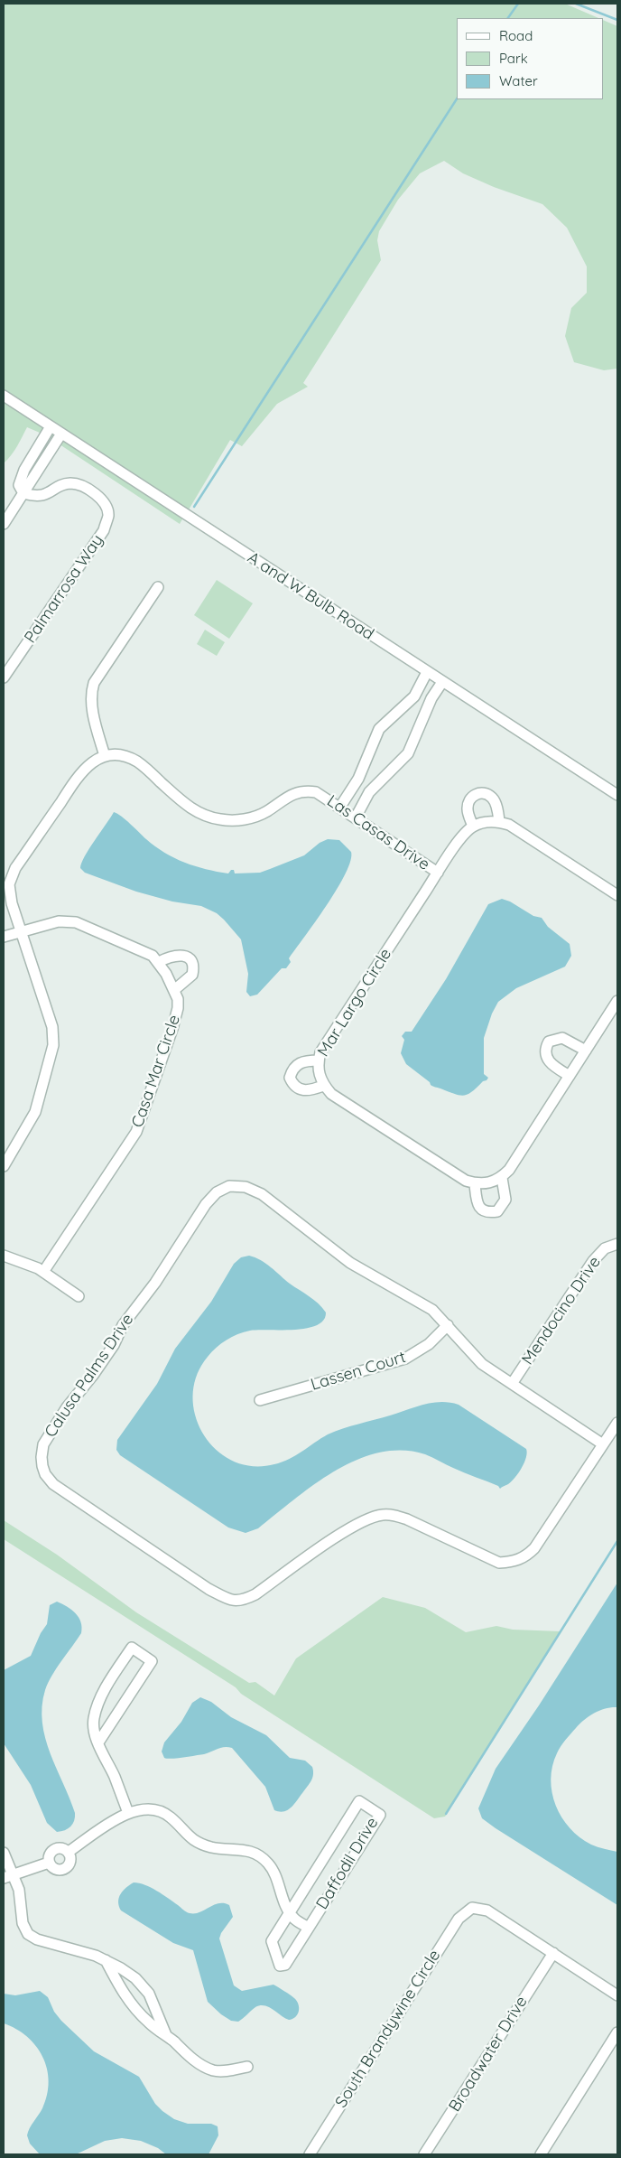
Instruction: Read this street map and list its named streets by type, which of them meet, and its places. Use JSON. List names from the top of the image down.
{
  "streets": {
    "street": [
      "Palmarrosa Way",
      "A and W Bulb Road",
      "Las Casas Drive",
      "Mar Largo Circle",
      "Casa Mar Circle",
      "Mendocino Drive",
      "Lassen Court",
      "Calusa Palms Drive",
      "Daffodil Drive",
      "South Brandywine Circle",
      "Broadwater Drive"
    ]
  },
  "crossings": [
    ["Las Casas Drive", "Mar Largo Circle"],
    ["Mendocino Drive", "Calusa Palms Drive"],
    ["Lassen Court", "Calusa Palms Drive"],
    ["South Brandywine Circle", "Broadwater Drive"]
  ],
  "legend": ["Road", "Park", "Water"]
}
